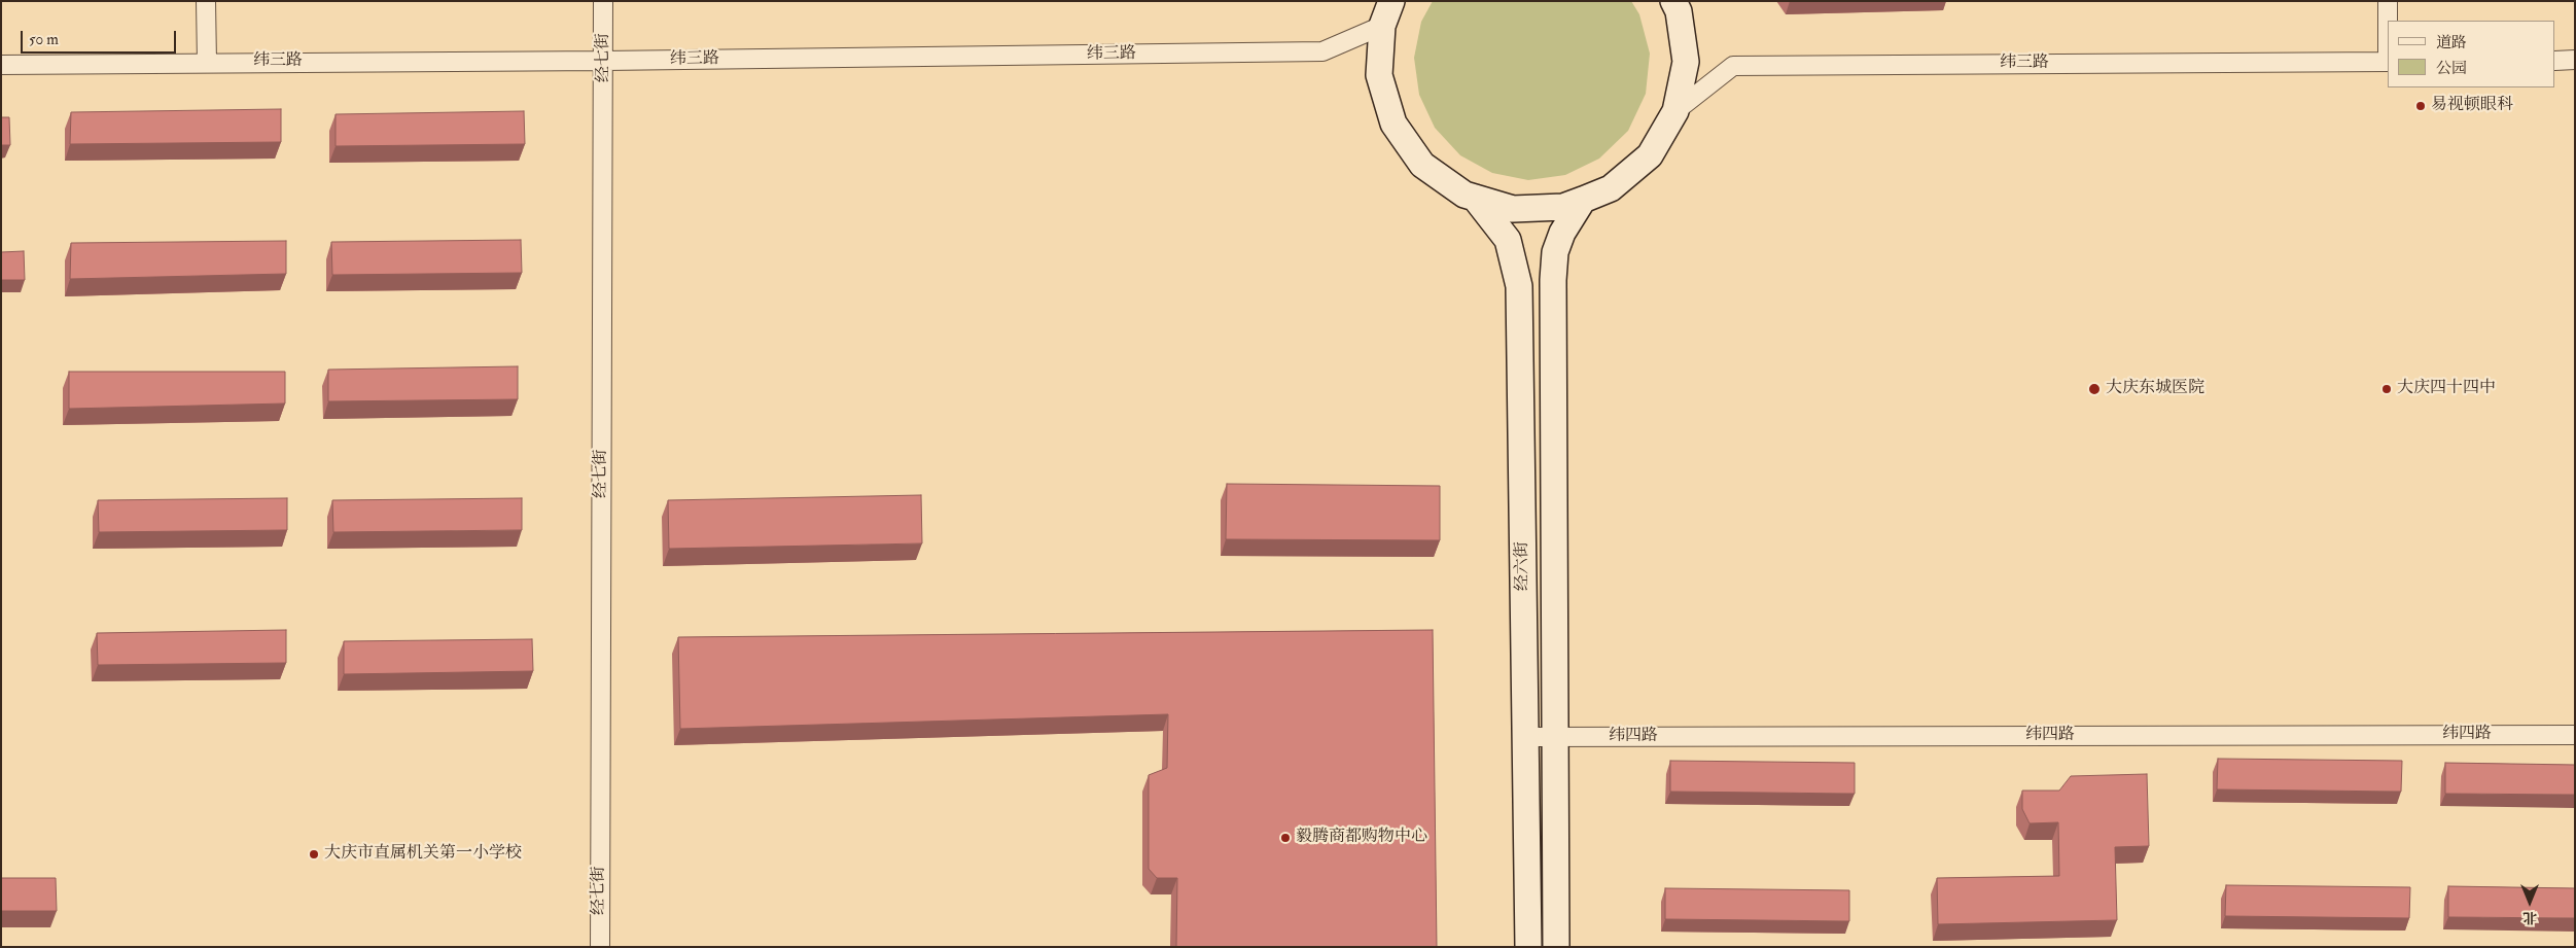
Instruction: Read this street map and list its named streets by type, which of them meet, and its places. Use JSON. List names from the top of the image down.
{
  "streets": {
    "main road": ["经六街"],
    "street": ["纬三路", "经七街", "纬四路"]
  },
  "crossings": [
    ["纬三路", "经七街"],
    ["经六街", "纬四路"]
  ],
  "places": [
    "易视顿眼科",
    "大庆东城医院",
    "大庆四十四中",
    "毅腾商都购物中心",
    "大庆市直属机关第一小学校"
  ],
  "legend": ["道路", "公园"],
  "scale_bar": "50 m",
  "north": "bottom"
}
